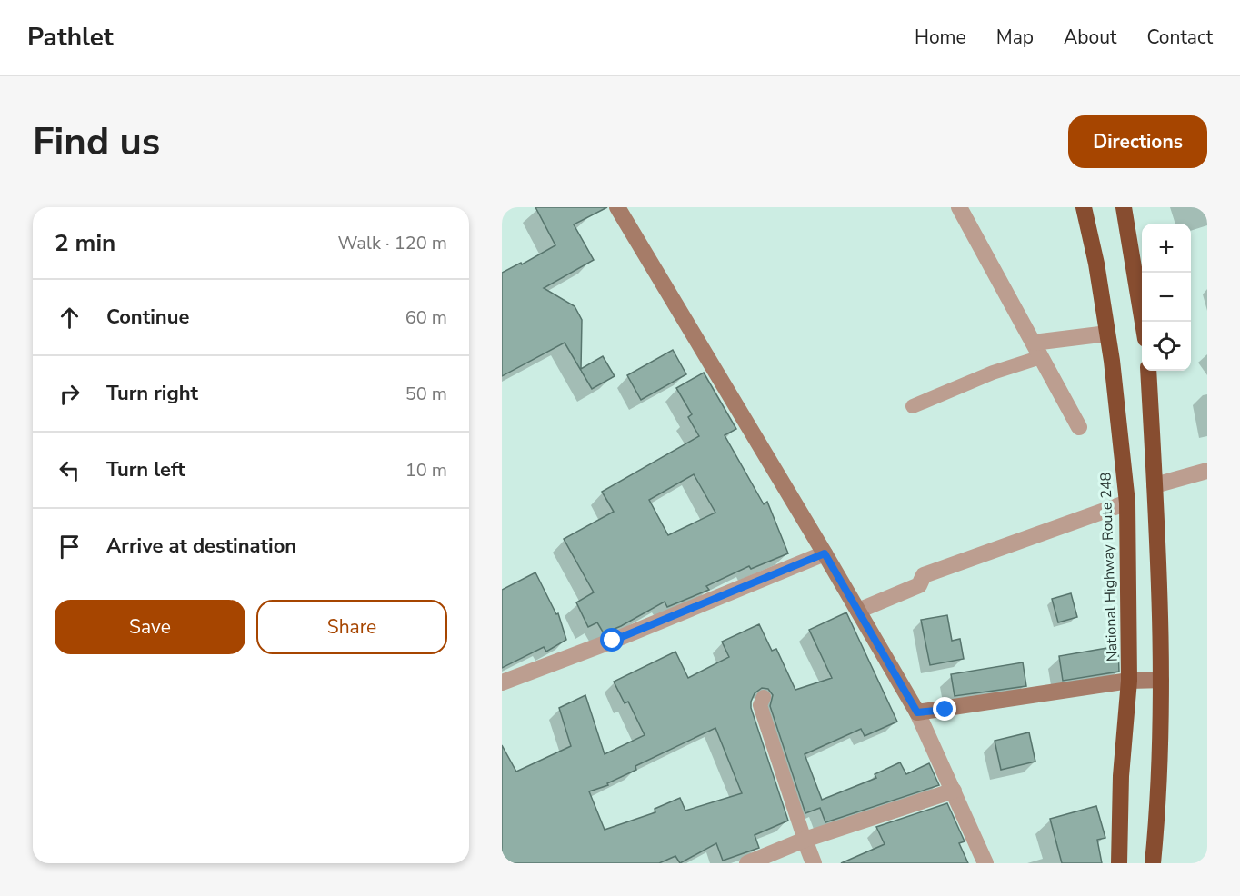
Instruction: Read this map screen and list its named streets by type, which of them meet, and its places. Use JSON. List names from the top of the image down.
{
  "streets": {
    "highway": ["National Highway Route 248"]
  },
  "page": {
    "header": "Pathlet",
    "nav": [
      "Home",
      "Map",
      "About",
      "Contact"
    ],
    "buttons": [
      "Directions",
      ["Save", "Share"]
    ],
    "title": "Find us",
    "heading": ["2 min", "Walk · 120 m"],
    "map_buttons": ["+", "−"],
    "list": [
      ["Continue", "60 m"],
      ["Turn right", "50 m"],
      ["Turn left", "10 m"],
      "Arrive at destination"
    ]
  }
}
